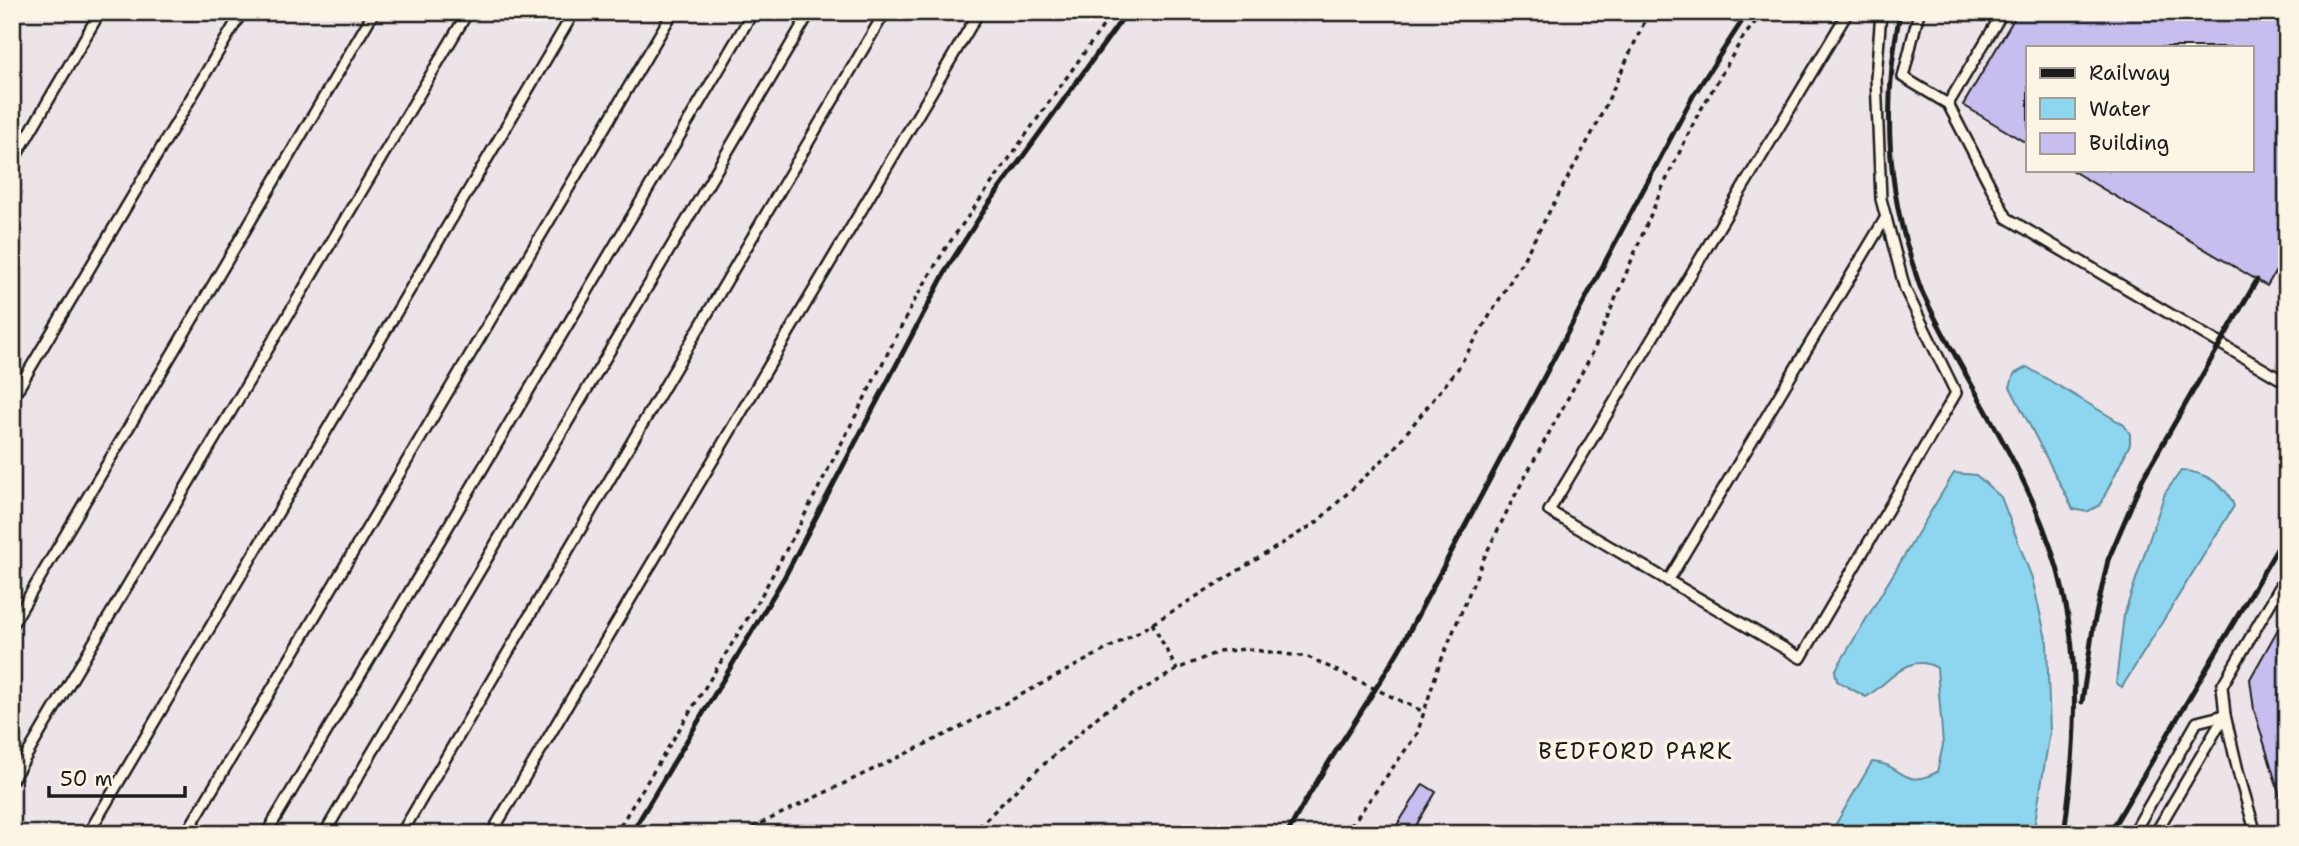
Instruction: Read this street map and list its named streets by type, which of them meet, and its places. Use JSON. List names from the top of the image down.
{
  "districts": ["BEDFORD PARK"],
  "legend": ["Railway", "Water", "Building"],
  "scale_bar": "50 m"
}
